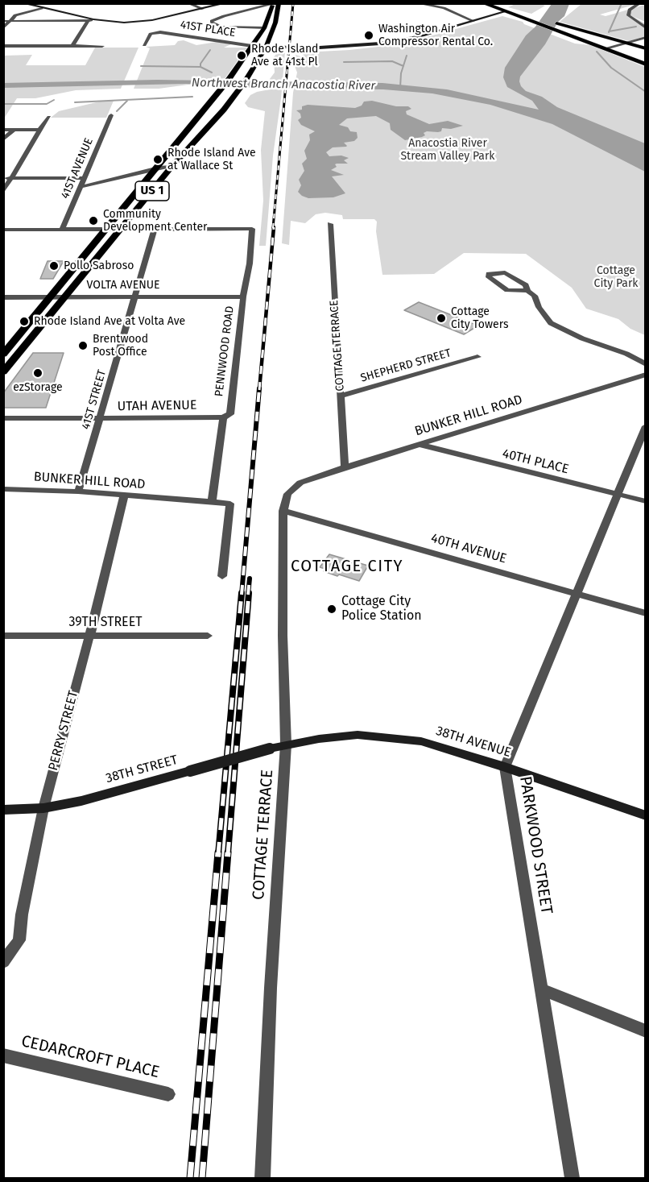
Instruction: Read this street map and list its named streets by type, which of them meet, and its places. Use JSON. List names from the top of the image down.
{
  "streets": {
    "main road": ["US 1"],
    "street": [
      "41ST PLACE",
      "41ST AVENUE",
      "VOLTA AVENUE",
      "COTTAGE TERRACE",
      "PENNWOOD ROAD",
      "SHEPHERD STREET",
      "41ST STREET",
      "UTAH AVENUE",
      "BUNKER HILL ROAD",
      "40TH PLACE",
      "40TH AVENUE",
      "39TH STREET",
      "PERRY STREET",
      "38TH AVENUE",
      "38TH STREET",
      "PARKWOOD STREET",
      "CEDARCROFT PLACE"
    ]
  },
  "crossings": [
    ["41ST PLACE", "US 1"],
    ["US 1", "VOLTA AVENUE"],
    ["VOLTA AVENUE", "PENNWOOD ROAD"],
    ["VOLTA AVENUE", "41ST STREET"],
    ["COTTAGE TERRACE", "SHEPHERD STREET"],
    ["COTTAGE TERRACE", "BUNKER HILL ROAD"],
    ["COTTAGE TERRACE", "40TH AVENUE"],
    ["COTTAGE TERRACE", "38TH AVENUE"],
    ["COTTAGE TERRACE", "38TH STREET"],
    ["PENNWOOD ROAD", "41ST STREET"],
    ["PENNWOOD ROAD", "UTAH AVENUE"],
    ["PENNWOOD ROAD", "BUNKER HILL ROAD"],
    ["41ST STREET", "UTAH AVENUE"],
    ["41ST STREET", "BUNKER HILL ROAD"],
    ["BUNKER HILL ROAD", "40TH PLACE"],
    ["BUNKER HILL ROAD", "PERRY STREET"],
    ["40TH PLACE", "PARKWOOD STREET"],
    ["40TH AVENUE", "PARKWOOD STREET"],
    ["39TH STREET", "PERRY STREET"],
    ["PERRY STREET", "38TH STREET"],
    ["38TH AVENUE", "38TH STREET"],
    ["38TH AVENUE", "PARKWOOD STREET"]
  ],
  "districts": ["COTTAGE CITY"],
  "water": ["Northwest Branch Anacostia River"],
  "parks": ["Anacostia River Stream Valley Park", "Cottage City Park"],
  "places": [
    "Washington Air Compressor Rental Co.",
    "Rhode Island Ave at 41st Pl",
    "Rhode Island Ave at Wallace St",
    "Community Development Center",
    "Pollo Sabroso",
    "Cottage City Towers",
    "Rhode Island Ave at Volta Ave",
    "Brentwood Post Office",
    "ezStorage",
    "Cottage City Police Station"
  ]
}
